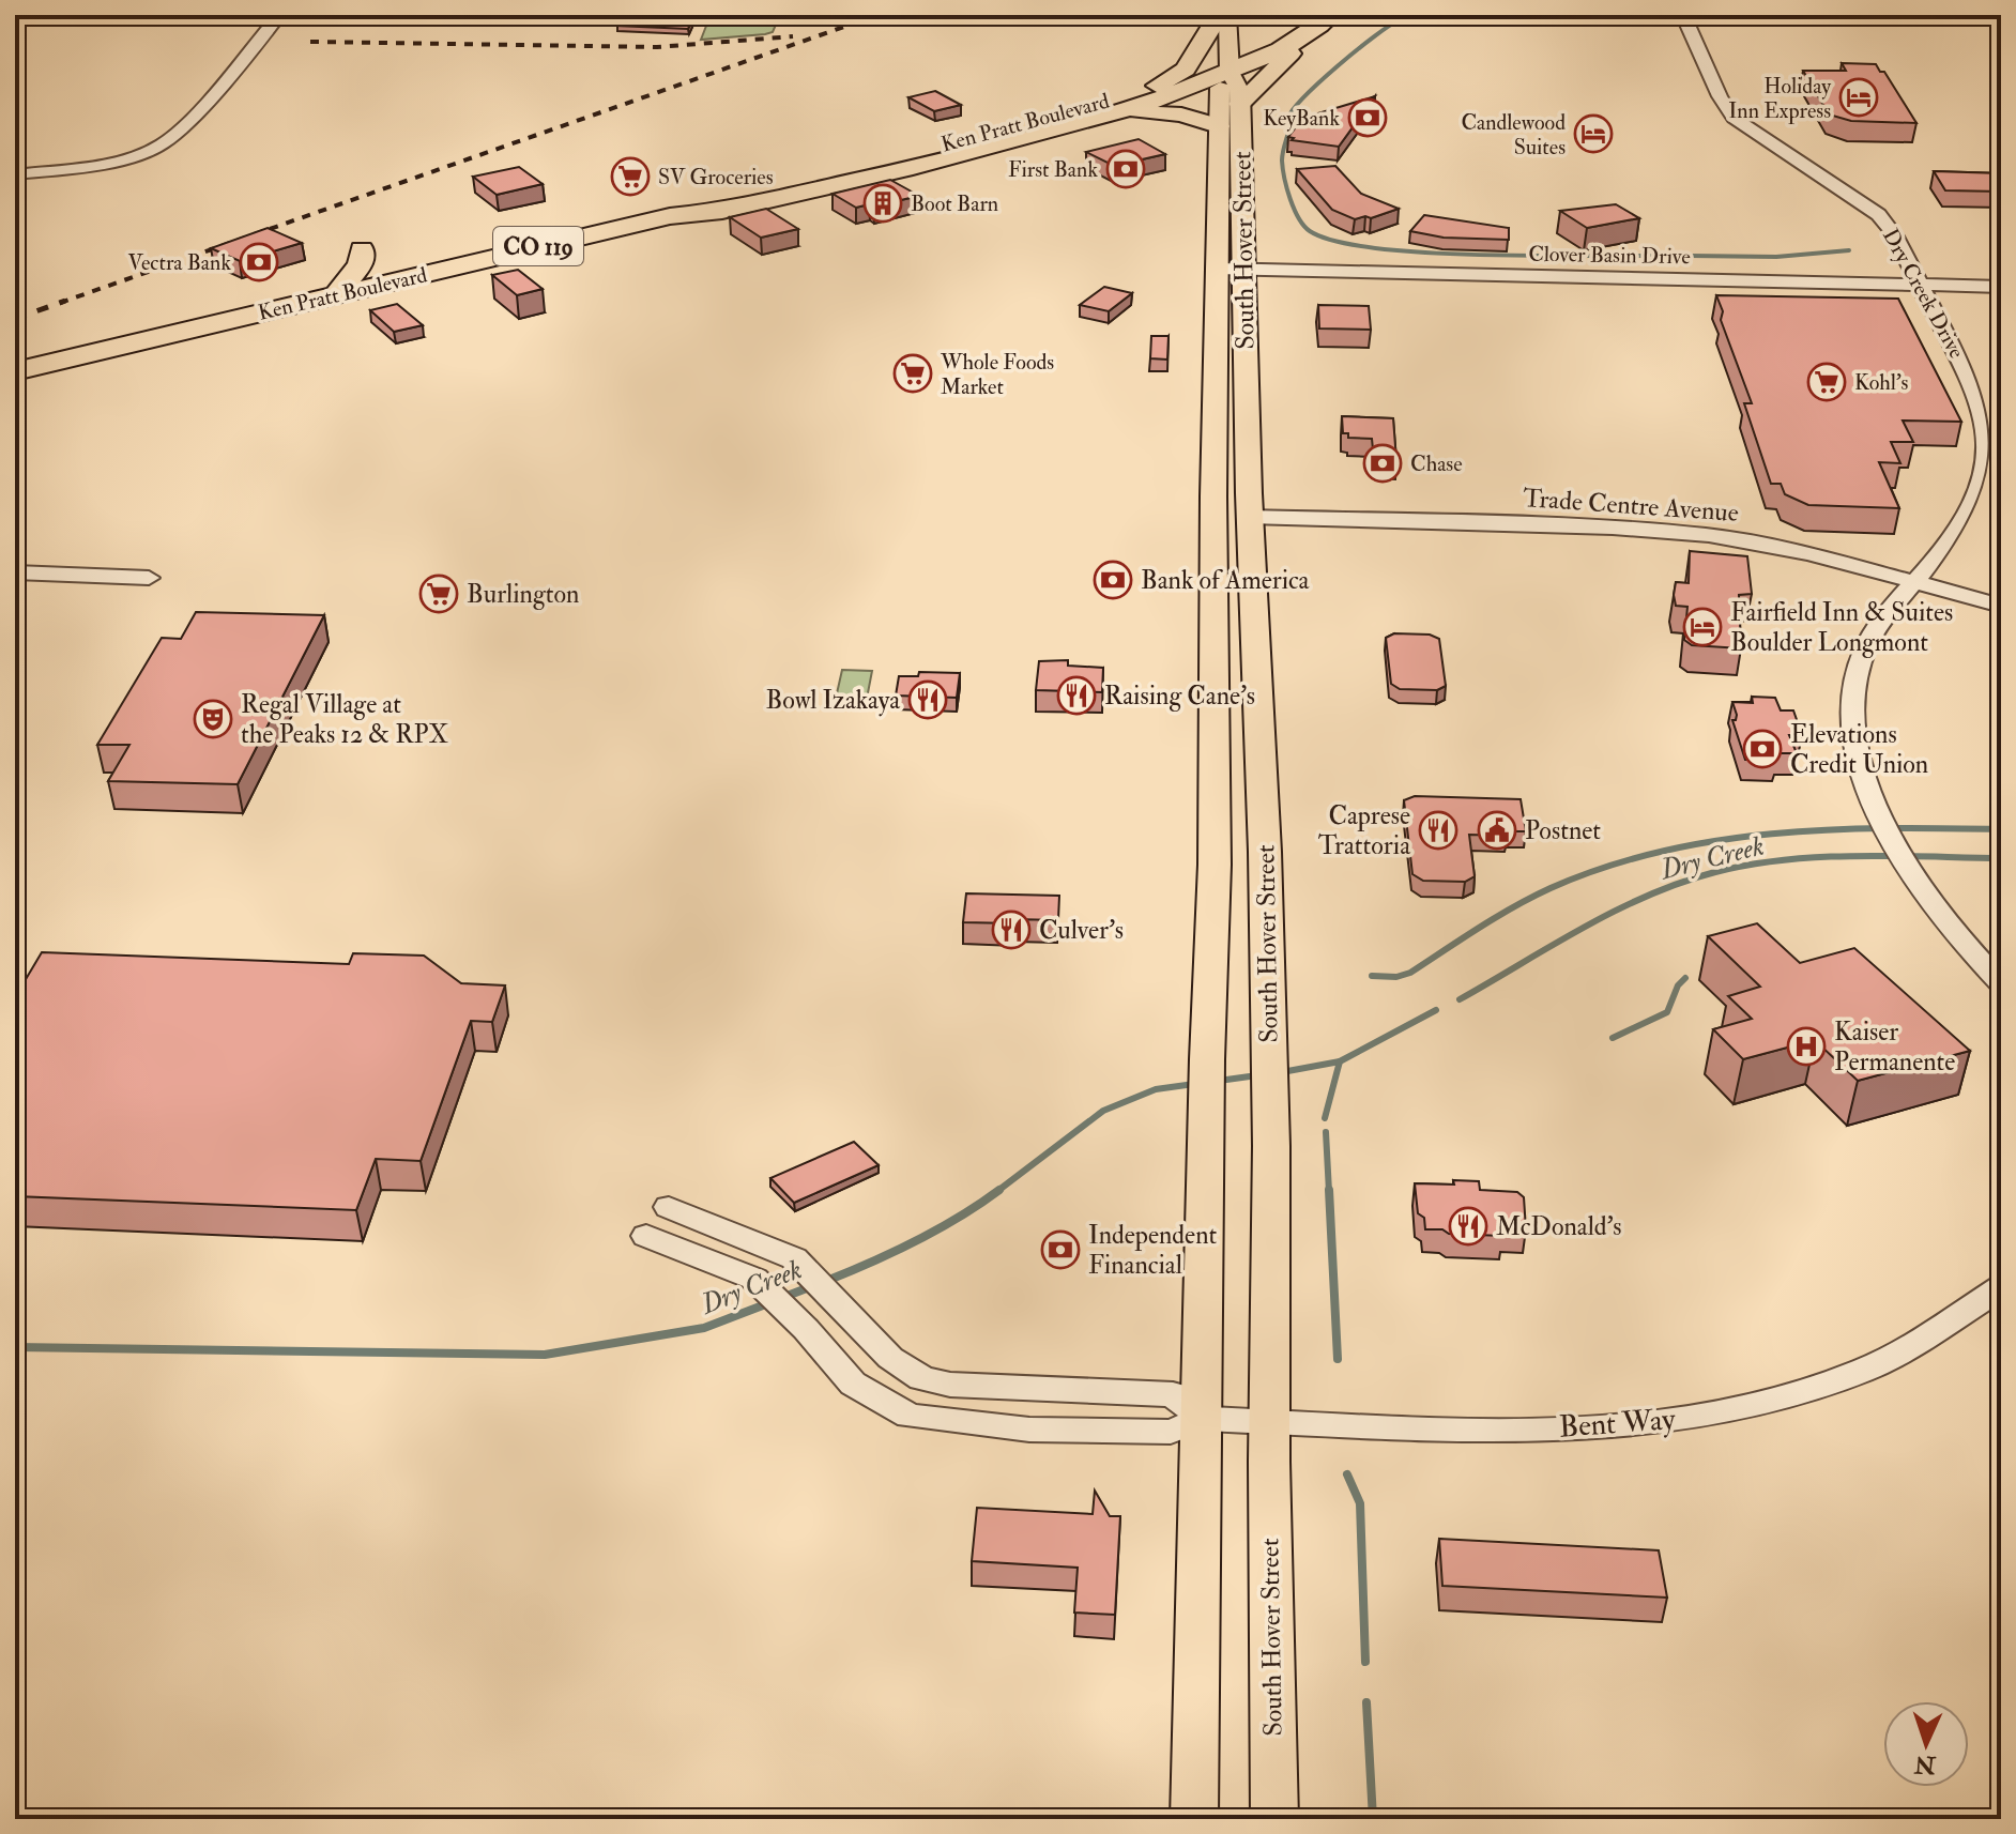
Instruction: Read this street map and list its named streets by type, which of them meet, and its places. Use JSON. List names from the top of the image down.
{
  "streets": {
    "highway": ["Ken Pratt Boulevard", "CO 119"],
    "main road": ["South Hover Street"],
    "street": [
      "Clover Basin Drive",
      "Dry Creek Drive",
      "Trade Centre Avenue",
      "Bent Way"
    ]
  },
  "crossings": [
    ["Ken Pratt Boulevard", "CO 119"],
    ["Ken Pratt Boulevard", "South Hover Street"],
    ["CO 119", "South Hover Street"],
    ["South Hover Street", "Clover Basin Drive"],
    ["South Hover Street", "Trade Centre Avenue"],
    ["South Hover Street", "Bent Way"],
    ["Clover Basin Drive", "Dry Creek Drive"],
    ["Dry Creek Drive", "Trade Centre Avenue"]
  ],
  "water": ["Dry Creek"],
  "places": {
    "hotel": ["Holiday Inn Express", "Candlewood Suites", "Fairfield Inn & Suites Boulder Longmont"],
    "bank": [
      "KeyBank",
      "First Bank",
      "Vectra Bank",
      "Chase",
      "Bank of America",
      "Elevations Credit Union",
      "Independent Financial"
    ],
    "supermarket": [
      "SV Groceries",
      "Whole Foods Market",
      "Kohl's",
      "Burlington"
    ],
    "building": ["Boot Barn"],
    "restaurant": [
      "Raising Cane's",
      "Bowl Izakaya",
      "Caprese Trattoria",
      "Culver's",
      "McDonald's"
    ],
    "theatre": ["Regal Village at the Peaks 12 & RPX"],
    "public building": ["Postnet"],
    "hospital": ["Kaiser Permanente"]
  },
  "north": "bottom"
}
